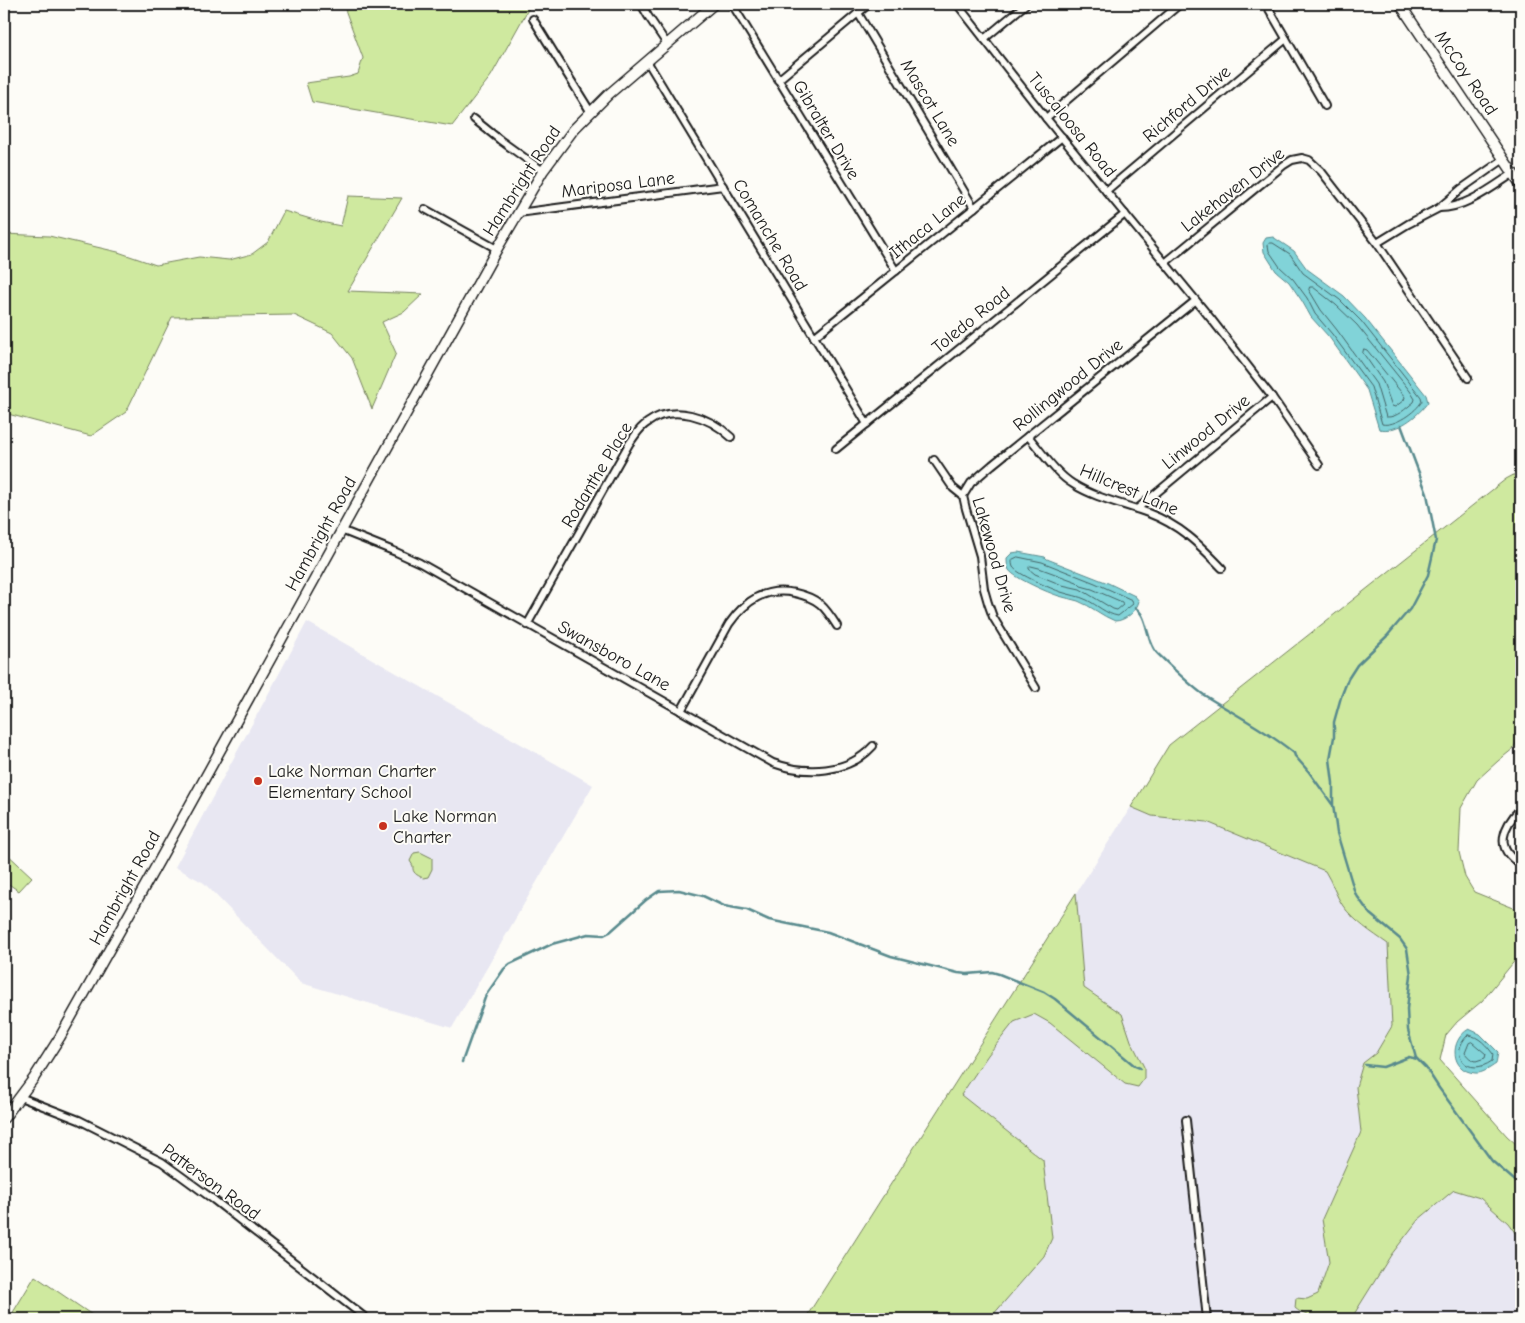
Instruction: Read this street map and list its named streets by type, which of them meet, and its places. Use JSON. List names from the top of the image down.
{
  "streets": {
    "main road": ["McCoy Road", "Hambright Road"],
    "street": [
      "Mascot Lane",
      "Richford Drive",
      "Tuscaloosa Road",
      "Gibralter Drive",
      "Mariposa Lane",
      "Lakehaven Drive",
      "Ithaca Lane",
      "Comanche Road",
      "Toledo Road",
      "Rollingwood Drive",
      "Linwood Drive",
      "Rodanthe Place",
      "Hillcrest Lane",
      "Lakewood Drive",
      "Swansboro Lane",
      "Patterson Road"
    ]
  },
  "crossings": [
    ["Mascot Lane", "Ithaca Lane"],
    ["Richford Drive", "Tuscaloosa Road"],
    ["Tuscaloosa Road", "Lakehaven Drive"],
    ["Tuscaloosa Road", "Ithaca Lane"],
    ["Tuscaloosa Road", "Toledo Road"],
    ["Gibralter Drive", "Ithaca Lane"],
    ["Hambright Road", "Mariposa Lane"],
    ["Hambright Road", "Comanche Road"],
    ["Hambright Road", "Swansboro Lane"],
    ["Hambright Road", "Patterson Road"],
    ["Mariposa Lane", "Comanche Road"],
    ["Ithaca Lane", "Comanche Road"],
    ["Comanche Road", "Toledo Road"],
    ["Rollingwood Drive", "Hillcrest Lane"],
    ["Rollingwood Drive", "Lakewood Drive"],
    ["Linwood Drive", "Hillcrest Lane"],
    ["Rodanthe Place", "Swansboro Lane"]
  ],
  "places": ["Lake Norman Charter Elementary School", "Lake Norman Charter"]
}
